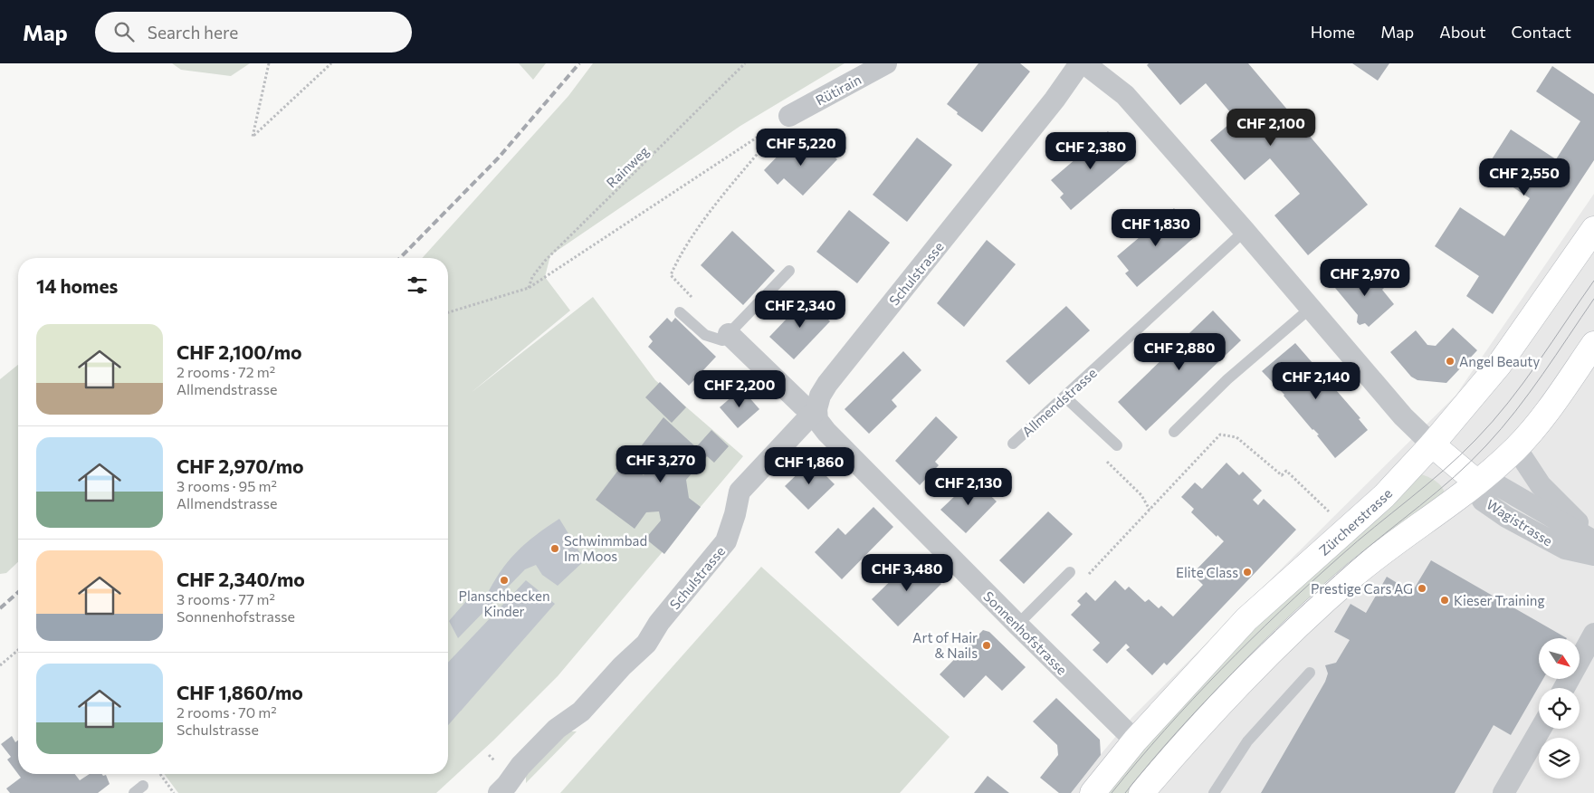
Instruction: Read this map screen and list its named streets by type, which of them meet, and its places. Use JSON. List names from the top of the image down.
{
  "streets": {
    "main road": ["Zürcherstrasse"],
    "street": [
      "Rütirain",
      "Schulstrasse",
      "Wagistrasse",
      "Sonnenhofstrasse"
    ],
    "lane": ["Allmendstrasse"],
    "path": ["Rainweg"]
  },
  "crossings": [
    ["Schulstrasse", "Sonnenhofstrasse"],
    ["Zürcherstrasse", "Sonnenhofstrasse"]
  ],
  "places": [
    "Angel Beauty",
    "Schwimmbad Im Moos",
    "Elite Class",
    "Planschbecken Kinder",
    "Prestige Cars AG",
    "Kieser Training",
    "Art of Hair & Nails"
  ],
  "north": "bottom right",
  "page": {
    "header": "Map",
    "search": "Search here",
    "nav": [
      "Home",
      "Map",
      "About",
      "Contact"
    ],
    "price": [
      "CHF 2,100",
      "CHF 5,220",
      "CHF 2,380",
      "CHF 2,550",
      "CHF 1,830",
      "CHF 2,970",
      "CHF 2,340",
      "CHF 2,880",
      "CHF 2,140",
      "CHF 2,200",
      "CHF 3,270",
      "CHF 1,860",
      "CHF 2,130",
      "CHF 3,480"
    ],
    "heading": "14 homes",
    "list": [
      {
        "name": "CHF 2,100/mo",
        "note": "2 rooms · 72 m² · Allmendstrasse"
      },
      {
        "name": "CHF 2,970/mo",
        "note": "3 rooms · 95 m² · Allmendstrasse"
      },
      {
        "name": "CHF 2,340/mo",
        "note": "3 rooms · 77 m² · Sonnenhofstrasse"
      },
      {
        "name": "CHF 1,860/mo",
        "note": "2 rooms · 70 m² · Schulstrasse"
      }
    ]
  }
}
